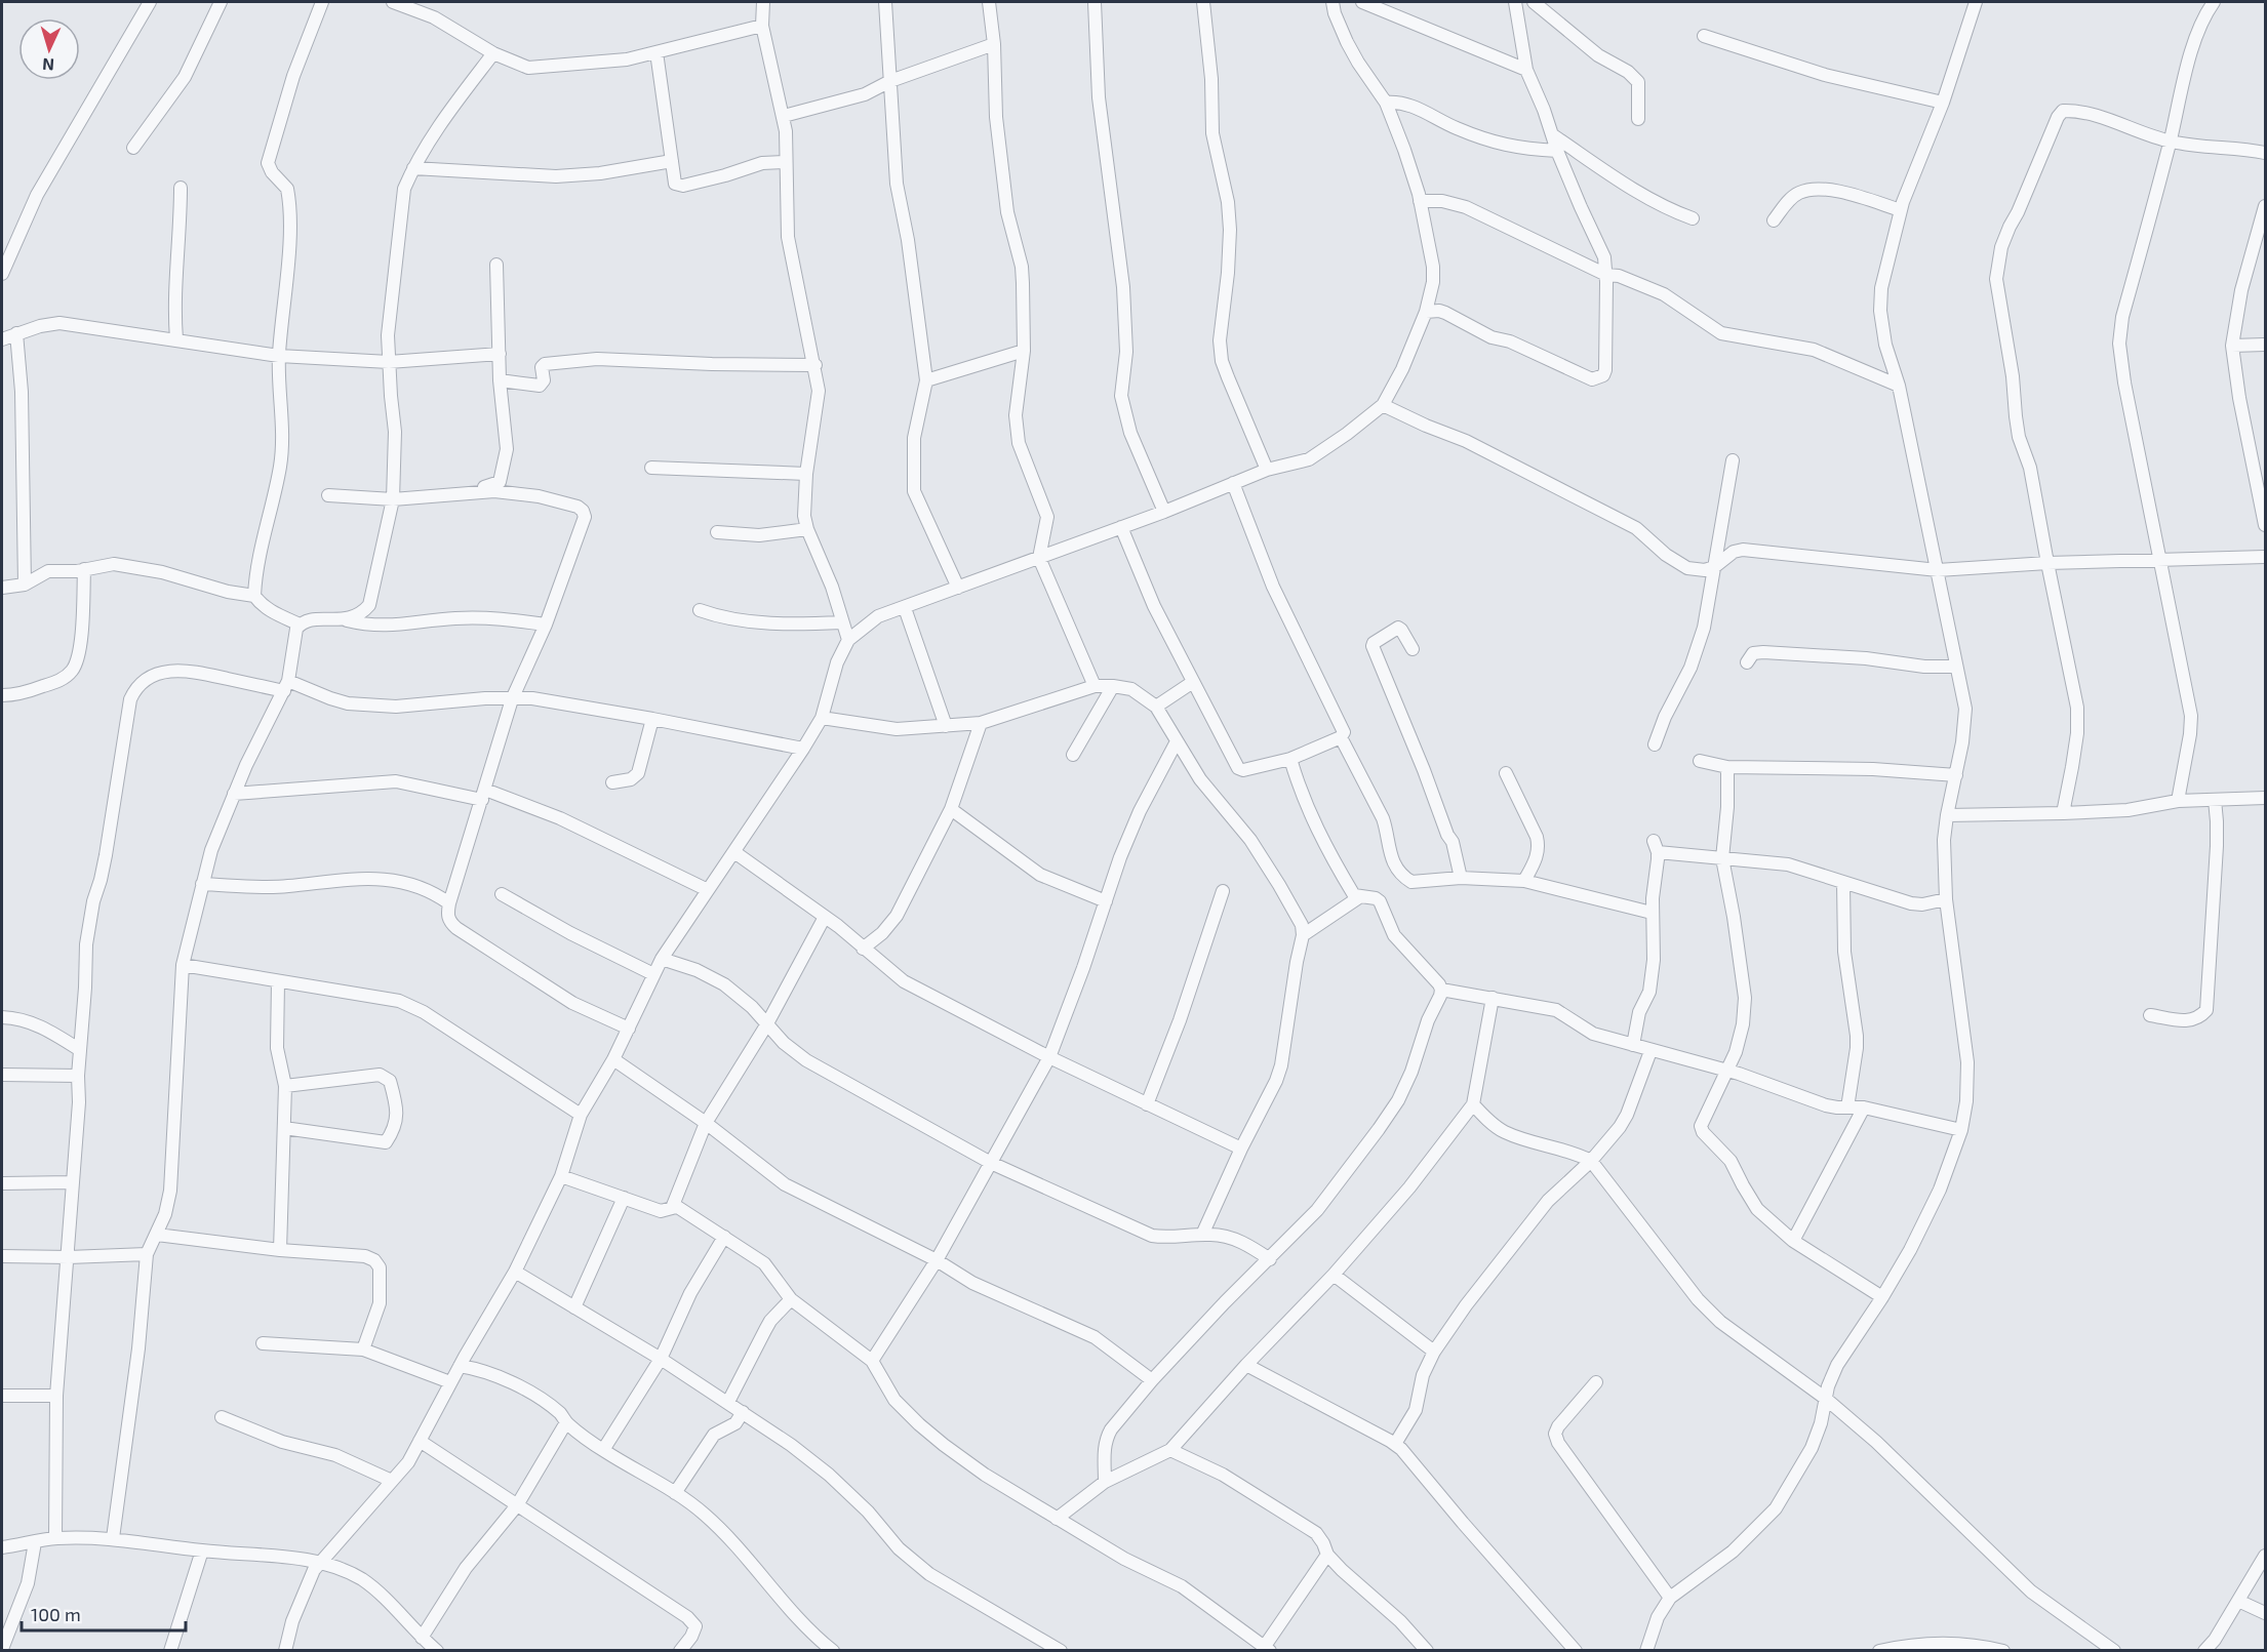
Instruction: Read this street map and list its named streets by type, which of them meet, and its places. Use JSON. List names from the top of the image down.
{
  "scale_bar": "100 m",
  "north": "bottom"
}
